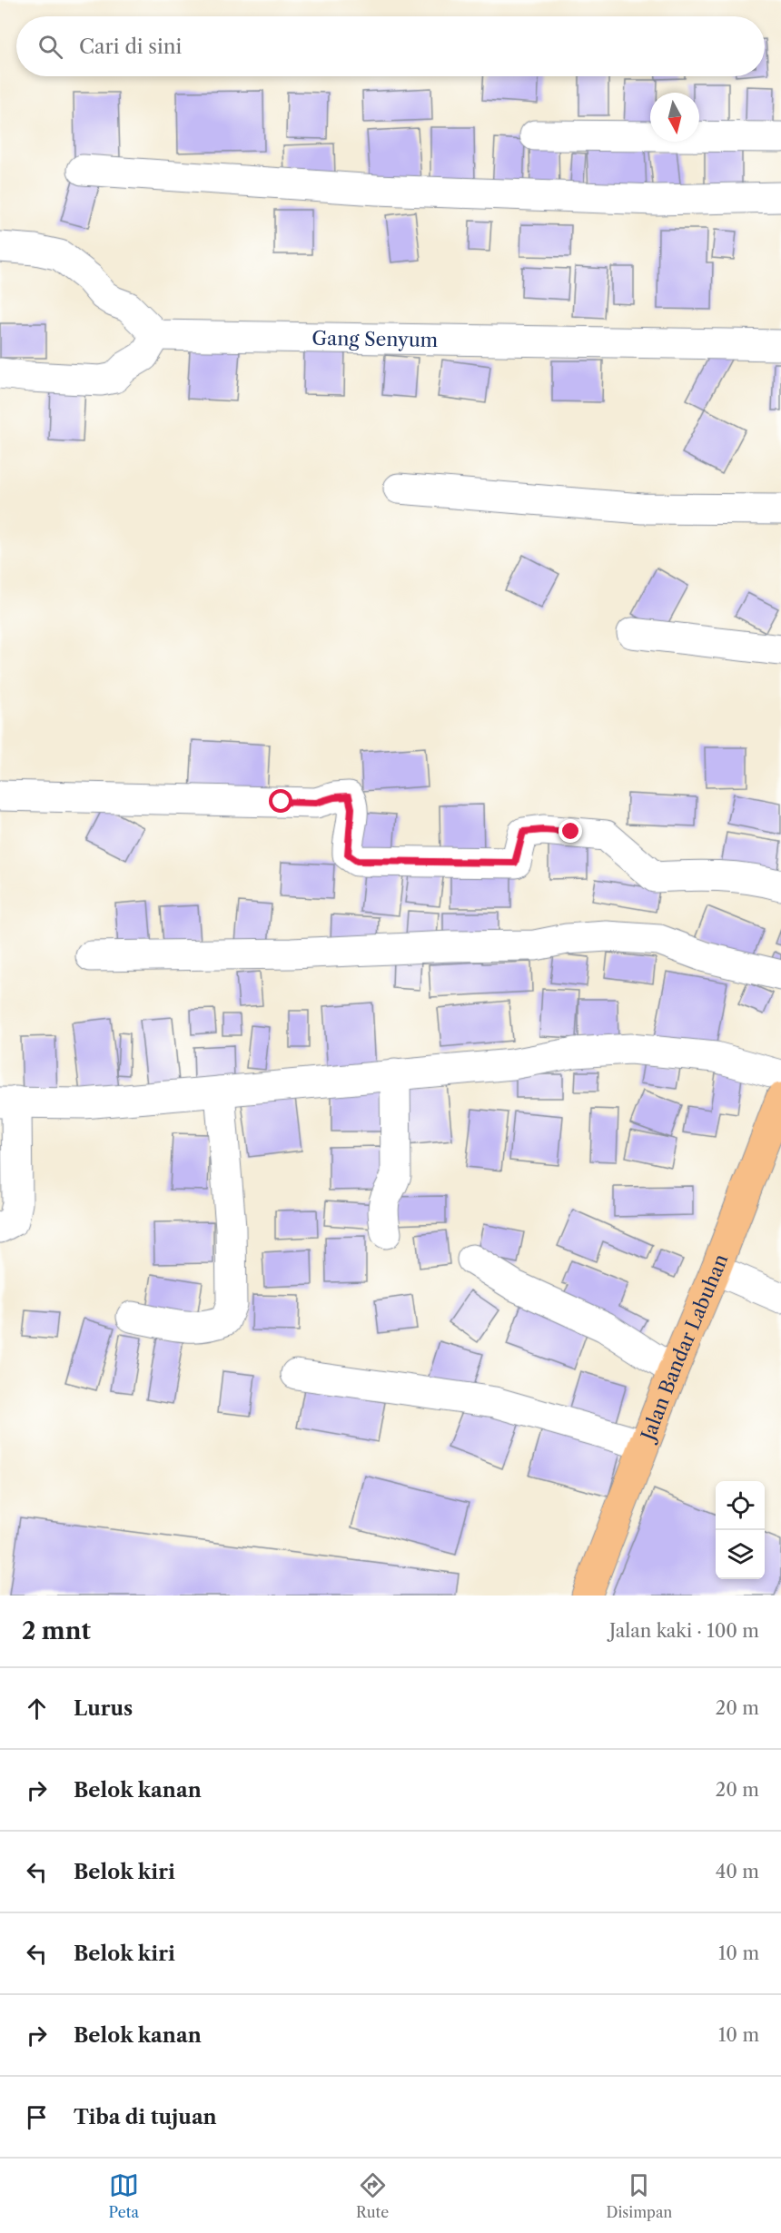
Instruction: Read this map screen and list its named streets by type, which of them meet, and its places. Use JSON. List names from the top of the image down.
{
  "streets": {
    "main road": ["Jalan Bandar Labuhan"],
    "street": ["Gang Senyum"]
  },
  "north": "bottom",
  "page": {
    "search": "Cari di sini",
    "heading": ["2 mnt", "Jalan kaki · 100 m"],
    "list": [
      ["Lurus", "20 m"],
      ["Belok kanan", "20 m"],
      ["Belok kiri", "40 m"],
      ["Belok kiri", "10 m"],
      ["Belok kanan", "10 m"],
      "Tiba di tujuan"
    ],
    "nav": ["Peta", "Rute", "Disimpan"]
  }
}
